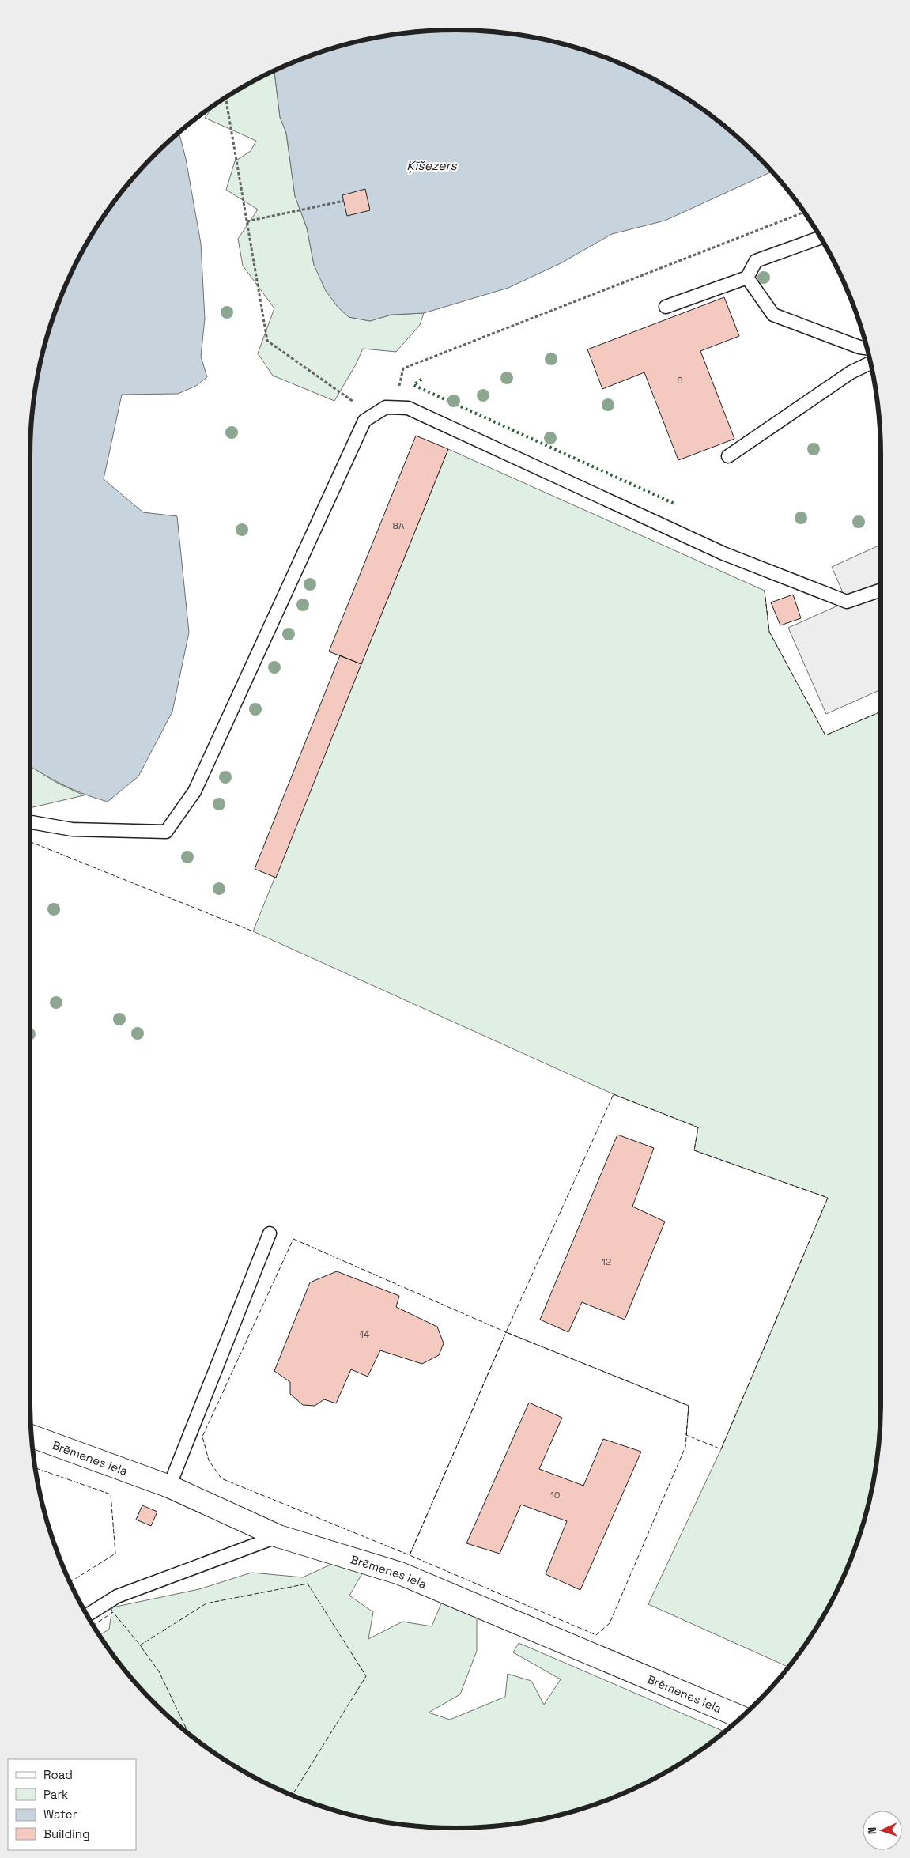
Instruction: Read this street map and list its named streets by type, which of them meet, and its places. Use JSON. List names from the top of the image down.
{
  "streets": {
    "street": ["Brēmenes iela"]
  },
  "water": ["Ķīšezers"],
  "house_numbers": [
    "8",
    "8A",
    "12",
    "14",
    "10"
  ],
  "legend": [
    "Road",
    "Park",
    "Water",
    "Building"
  ],
  "north": "left"
}
